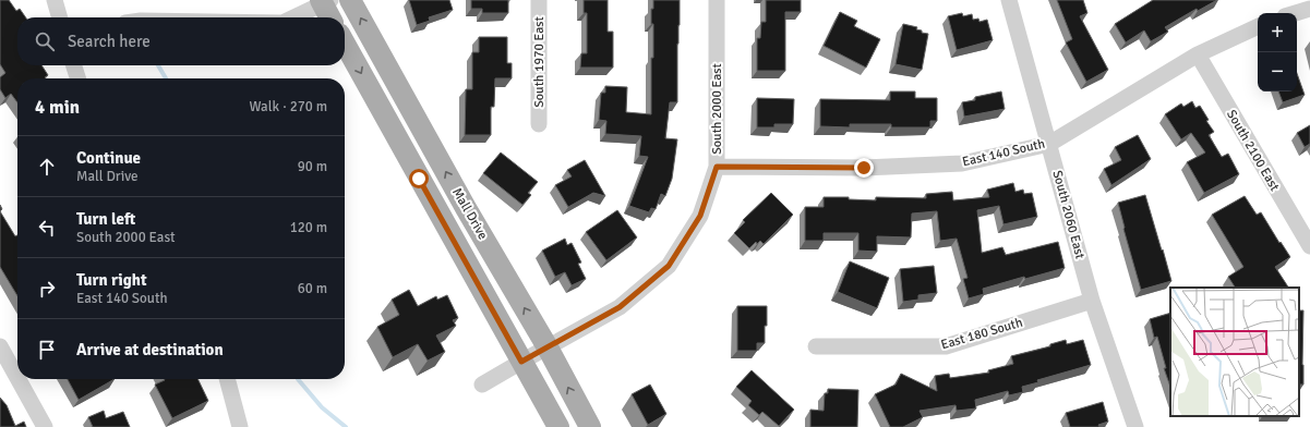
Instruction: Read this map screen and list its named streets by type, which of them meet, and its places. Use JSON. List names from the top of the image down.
{
  "streets": {
    "main road": ["Mall Drive"],
    "street": [
      "South 1970 East",
      "South 2000 East",
      "South 2100 East",
      "East 140 South",
      "South 2060 East",
      "East 180 South"
    ]
  },
  "crossings": [
    ["South 2000 East", "East 140 South"],
    ["South 2000 East", "Mall Drive"],
    ["South 2100 East", "East 140 South"],
    ["East 140 South", "South 2060 East"],
    ["South 2060 East", "East 180 South"]
  ],
  "page": {
    "map_buttons": ["+", "−"],
    "search": "Search here",
    "heading": ["4 min", "Walk · 270 m"],
    "list": [
      ["Continue", "Mall Drive", "90 m"],
      ["Turn left", "South 2000 East", "120 m"],
      ["Turn right", "East 140 South", "60 m"],
      "Arrive at destination"
    ]
  }
}
